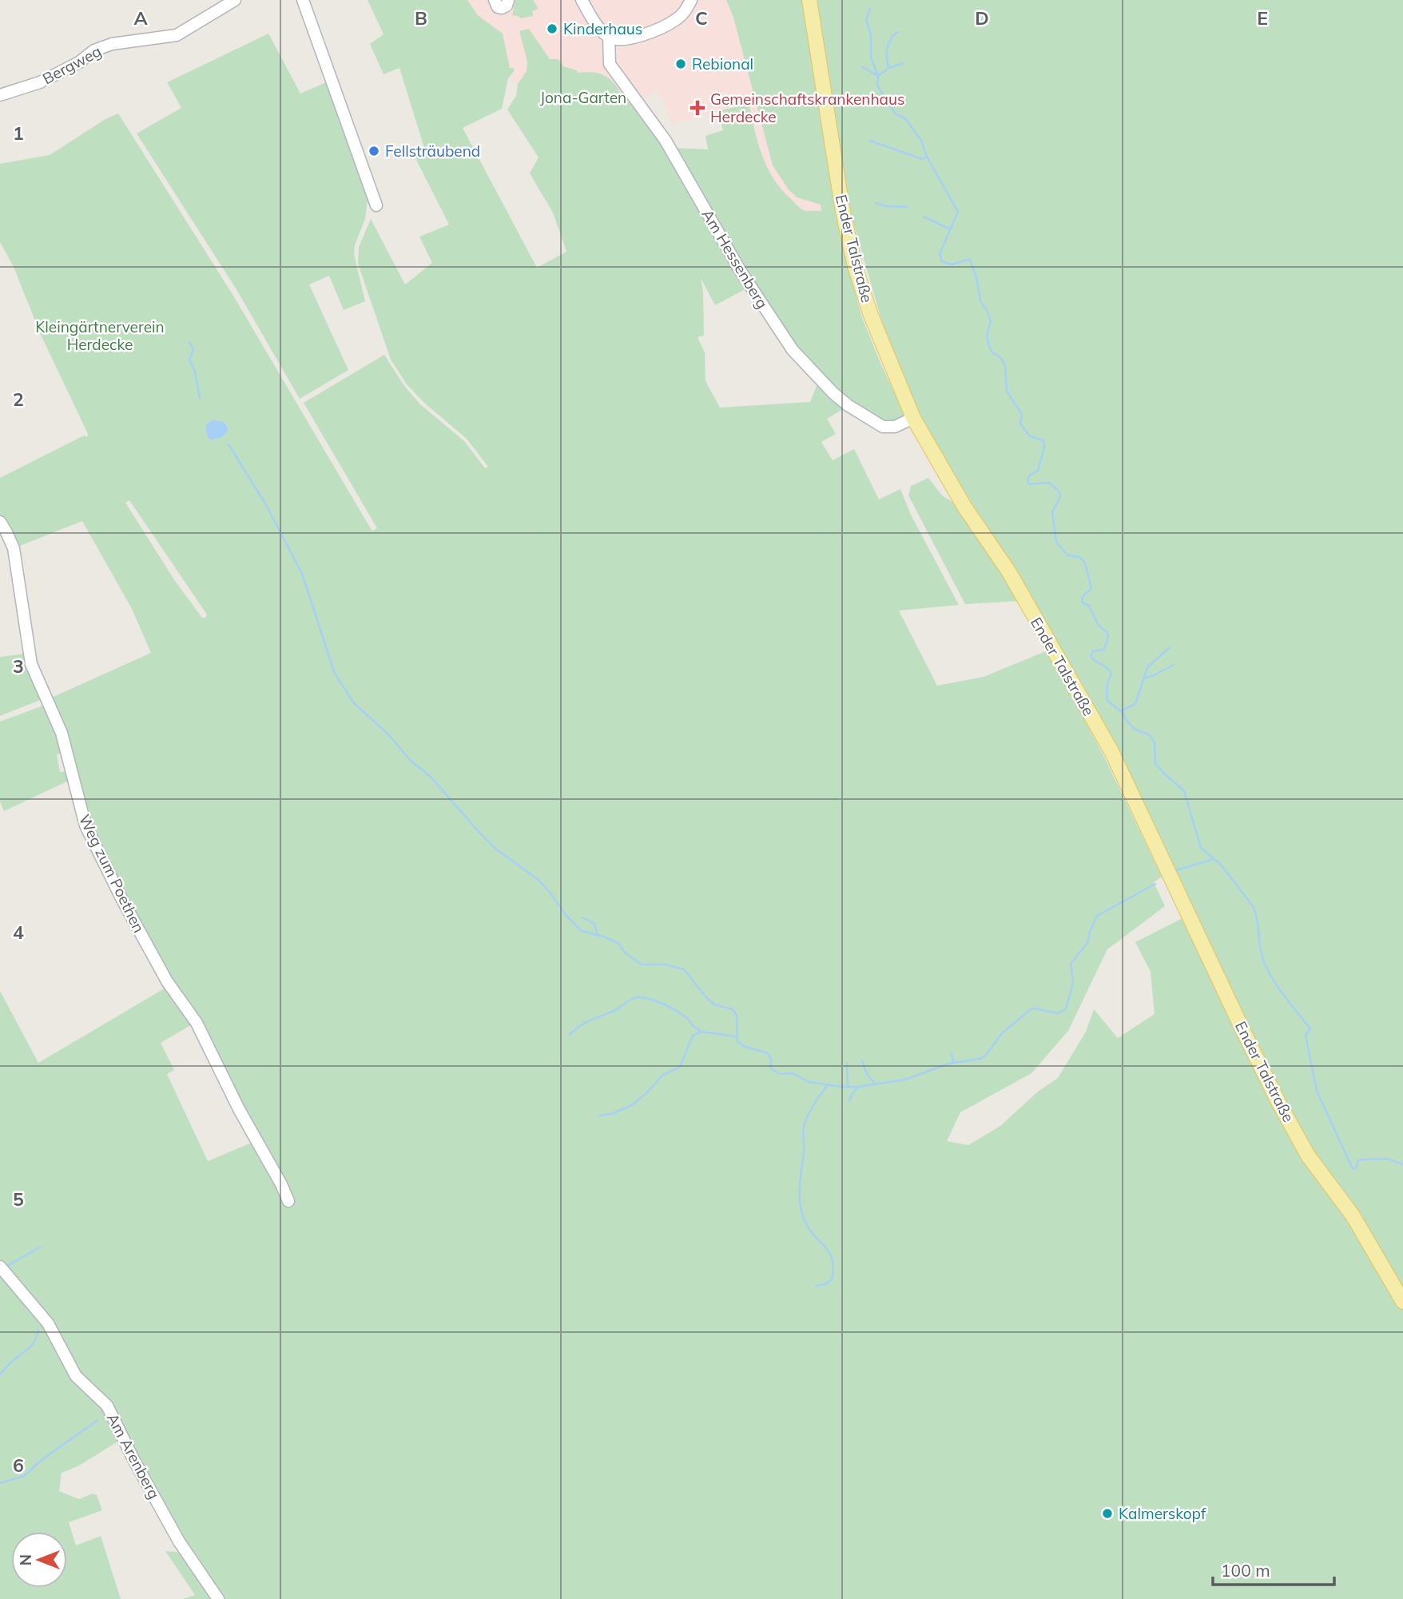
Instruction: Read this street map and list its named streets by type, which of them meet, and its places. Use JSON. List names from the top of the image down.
{
  "streets": {
    "main road": ["Ender Talstraße"],
    "street": [
      "Bergweg",
      "Am Hessenberg",
      "Weg zum Poethen",
      "Am Arenberg"
    ]
  },
  "crossings": [
    ["Ender Talstraße", "Am Hessenberg"]
  ],
  "parks": ["Jona-Garten", "Kleingärtnerverein Herdecke"],
  "places": {
    "other": [
      "Kinderhaus",
      "Rebional",
      "Fellsträubend",
      "Kalmerskopf"
    ],
    "health": ["Gemeinschaftskrankenhaus Herdecke"]
  },
  "scale_bar": "100 m",
  "north": "left",
  "grid": {
    "columns": [
      "A",
      "B",
      "C",
      "D",
      "E"
    ],
    "rows": [
      "1",
      "2",
      "3",
      "4",
      "5",
      "6"
    ]
  }
}
